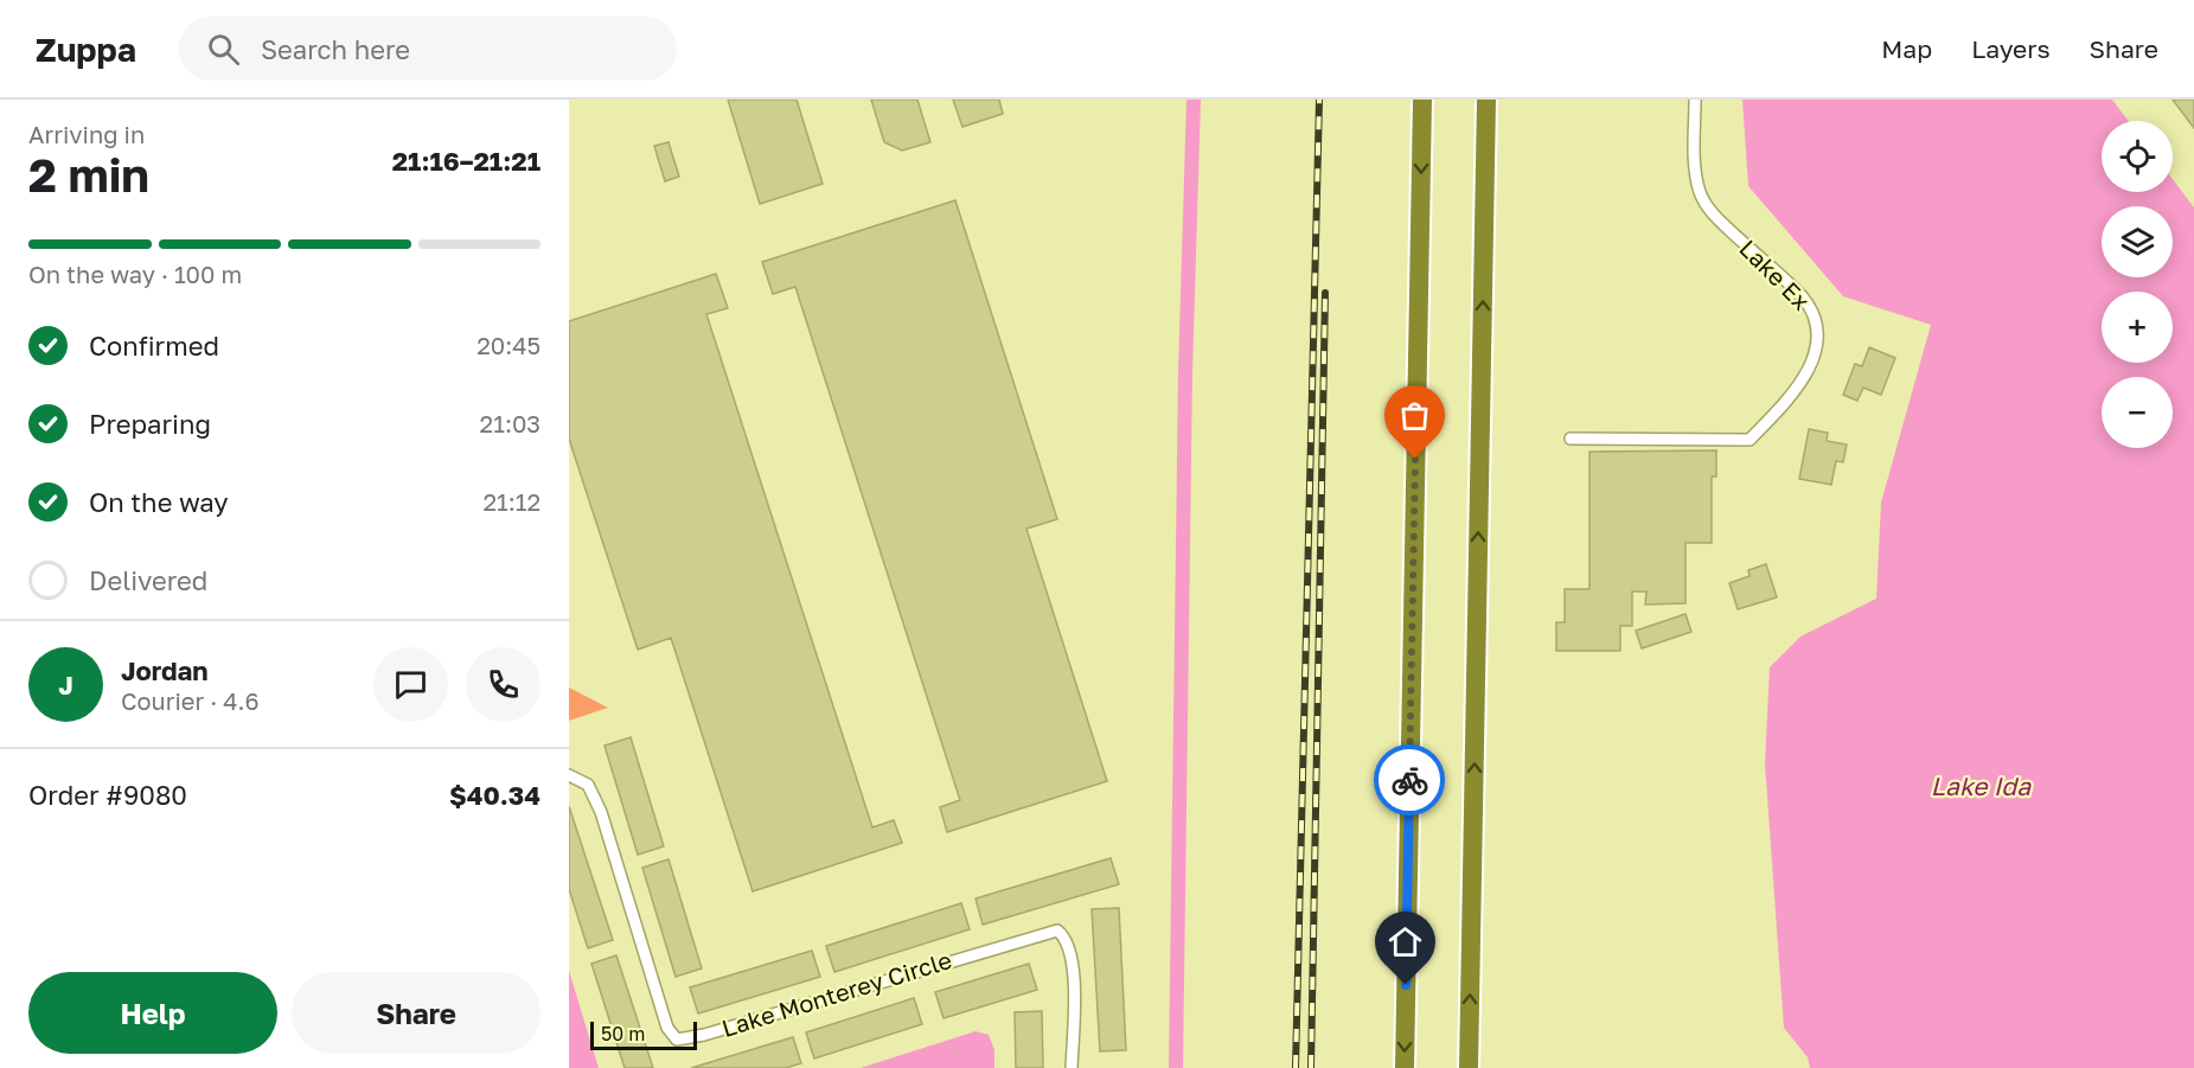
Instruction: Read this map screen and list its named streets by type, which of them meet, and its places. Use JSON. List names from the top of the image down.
{
  "streets": {
    "street": ["Lake Ex", "Lake Monterey Circle"]
  },
  "water": ["Lake Ida"],
  "scale_bar": "50 m",
  "page": {
    "header": "Zuppa",
    "search": "Search here",
    "nav": ["Map", "Layers", "Share"],
    "heading": ["2 min", "Arriving in", "21:16–21:21"],
    "panel": [
      "Jordan",
      "Courier · 4.6",
      "Order #9080",
      "$40.34"
    ],
    "map_buttons": ["+", "−"],
    "bar": "On the way · 100 m",
    "list": [
      ["Confirmed", "20:45"],
      ["Preparing", "21:03"],
      ["On the way", "21:12"],
      "Delivered"
    ],
    "round": "J",
    "buttons": ["Help", "Share"],
    "scale": "50 m"
  }
}
